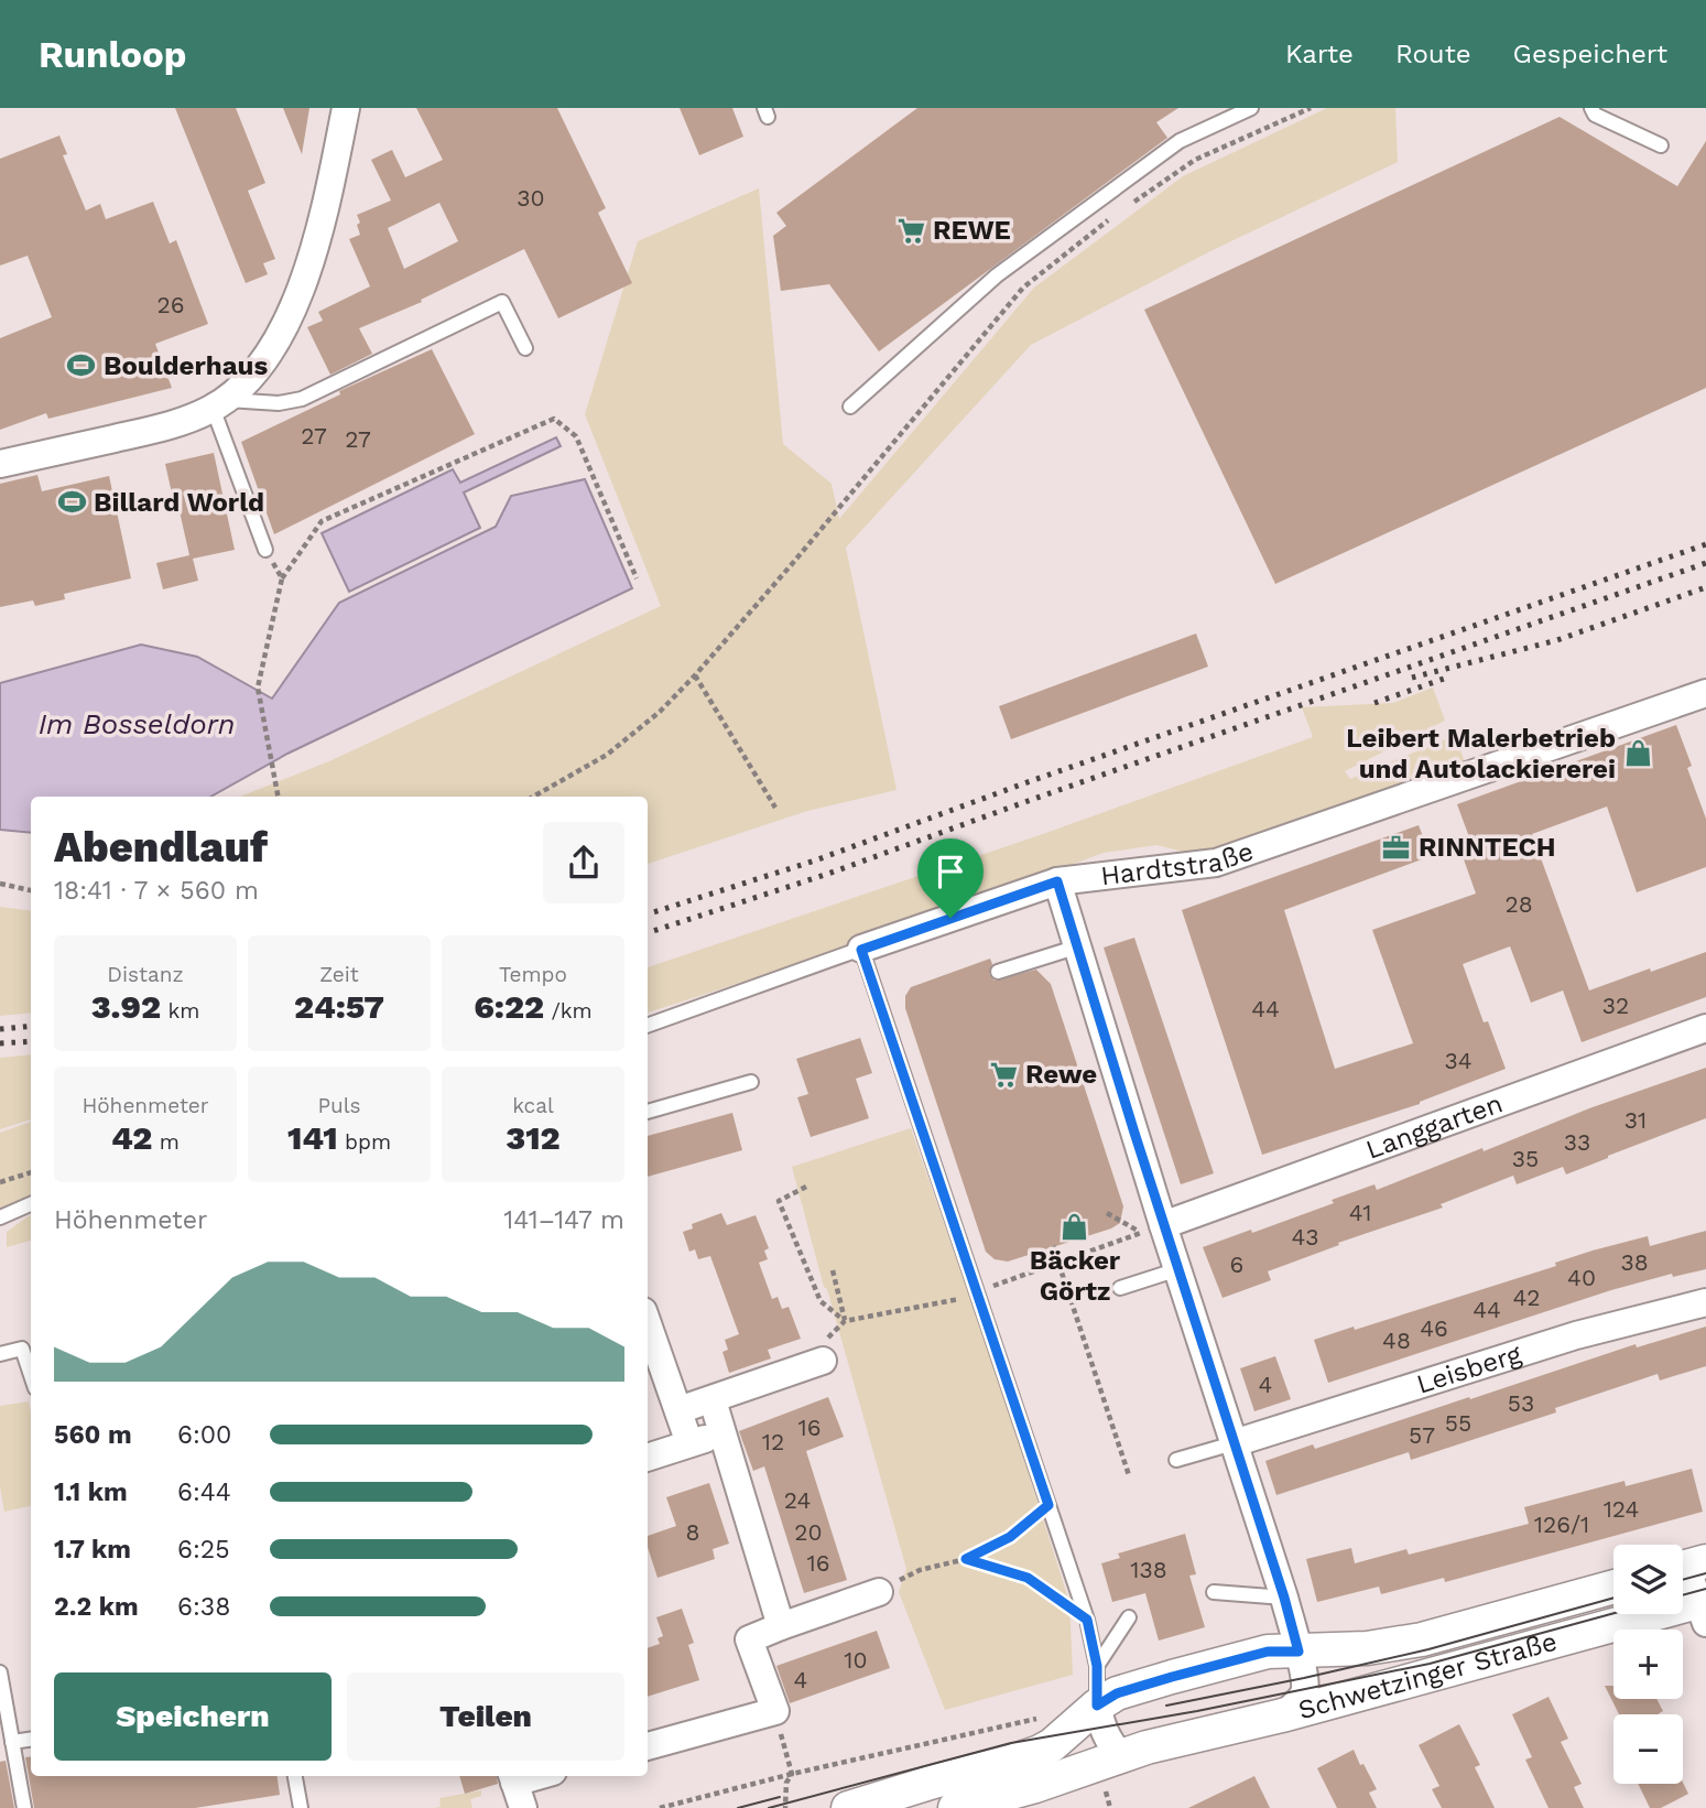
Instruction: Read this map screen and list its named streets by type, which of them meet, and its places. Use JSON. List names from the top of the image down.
{
  "streets": {
    "street": [
      "Hardtstraße",
      "Langgarten",
      "Leisberg",
      "Schwetzinger Straße"
    ]
  },
  "water": ["Im Bosseldorn"],
  "places": {
    "supermarket": ["REWE", "Rewe"],
    "sports": ["Boulderhaus", "Billard World"],
    "shop": ["Leibert Malerbetrieb und Autolackiererei", "Bäcker Görtz"],
    "office": ["RINNTECH"]
  },
  "house_numbers": [
    "30",
    "26",
    "27",
    "27",
    "28",
    "32",
    "44",
    "34",
    "31",
    "33",
    "35",
    "41",
    "43",
    "38",
    "6",
    "40",
    "42",
    "44",
    "46",
    "48",
    "4",
    "53",
    "55",
    "16",
    "57",
    "12",
    "24",
    "124",
    "126/1",
    "8",
    "20",
    "16",
    "138",
    "10",
    "4"
  ],
  "page": {
    "header": "Runloop",
    "nav": ["Karte", "Route", "Gespeichert"],
    "heading": ["Abendlauf", "18:41 · 7 × 560 m"],
    "stats": [
      ["Distanz", "3.92 km"],
      ["Zeit", "24:57"],
      ["Tempo", "6:22 /km"],
      ["Höhenmeter", "42 m"],
      ["Puls", "141 bpm"],
      ["kcal", "312"]
    ],
    "chart": ["Höhenmeter", "141–147 m"],
    "list": [
      {
        "name": "560 m",
        "note": "6:00"
      },
      {
        "name": "1.1 km",
        "note": "6:44"
      },
      {
        "name": "1.7 km",
        "note": "6:25"
      },
      {
        "name": "2.2 km",
        "note": "6:38"
      }
    ],
    "map_buttons": ["+", "−"],
    "buttons": ["Speichern", "Teilen"]
  }
}
